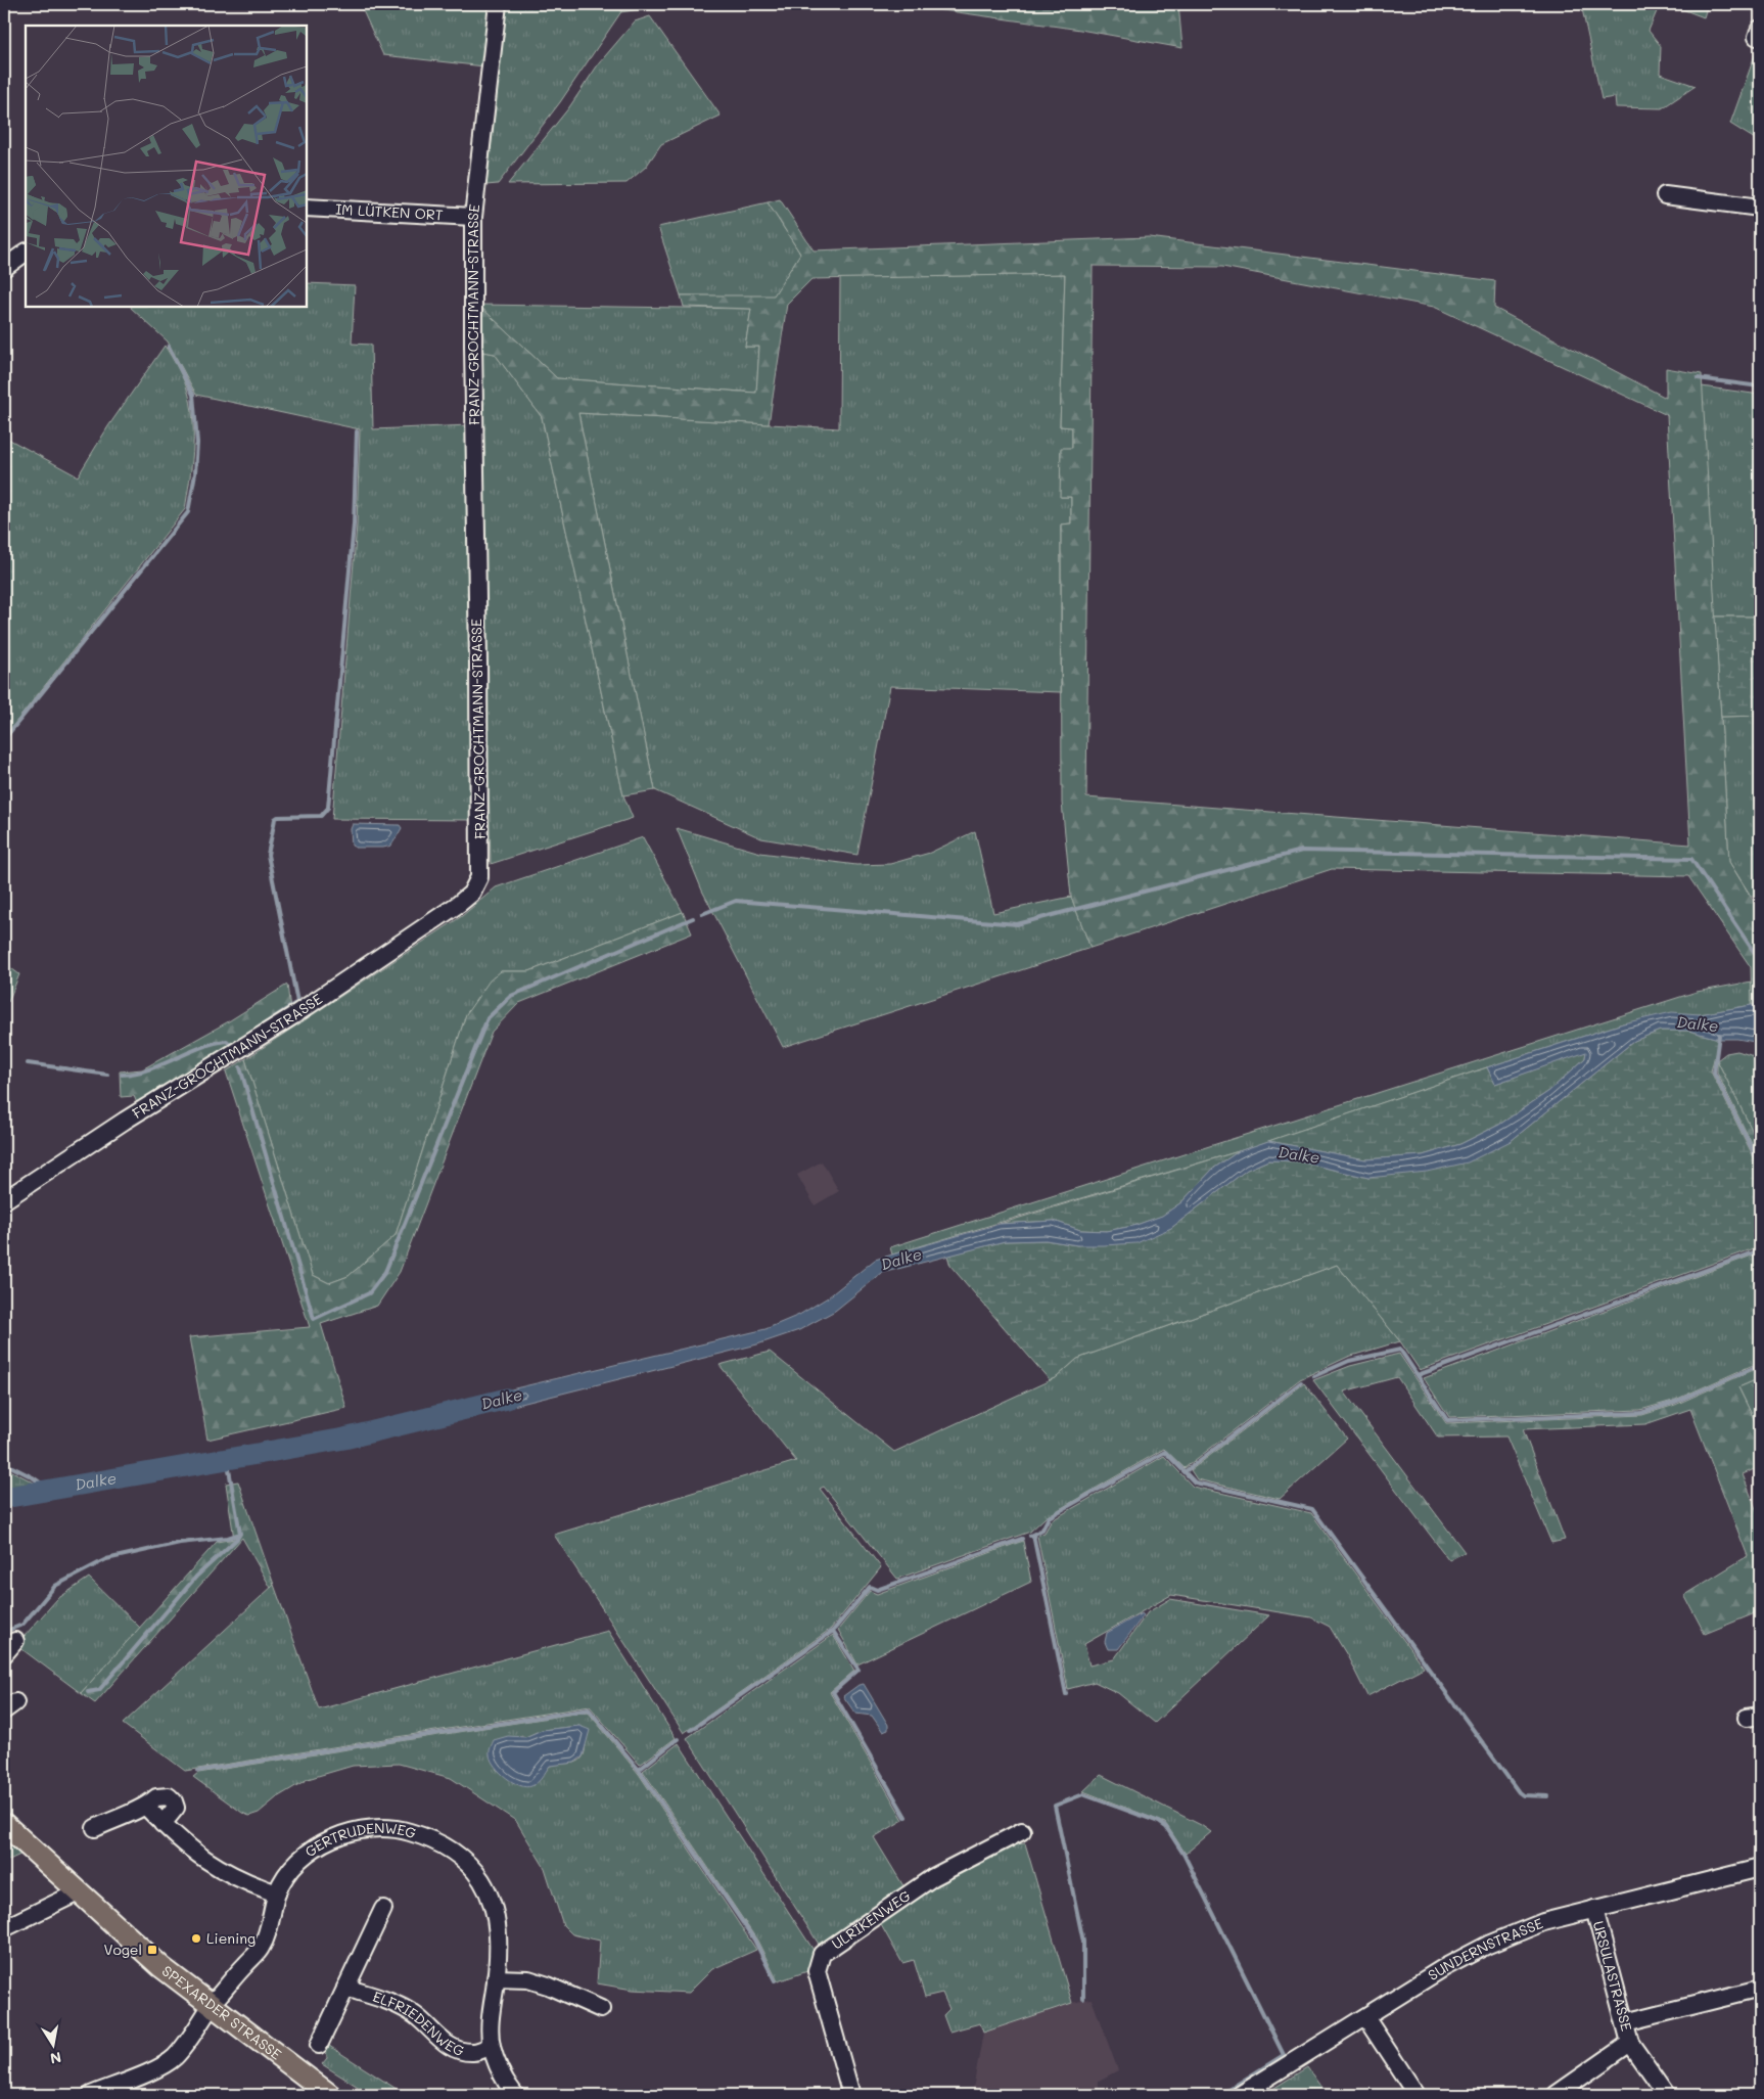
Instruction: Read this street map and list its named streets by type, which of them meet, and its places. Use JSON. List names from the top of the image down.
{
  "streets": {
    "main road": ["SPEXARDER STRASSE"],
    "street": [
      "IM LÜTKEN ORT",
      "FRANZ-GROCHTMANN-STRASSE",
      "GERTRUDENWEG",
      "ULRIKENWEG",
      "SUNDERNSTRASSE",
      "URSULASTRASSE",
      "ELFRIEDENWEG"
    ]
  },
  "crossings": [
    ["IM LÜTKEN ORT", "FRANZ-GROCHTMANN-STRASSE"],
    ["GERTRUDENWEG", "SPEXARDER STRASSE"],
    ["GERTRUDENWEG", "ELFRIEDENWEG"],
    ["SUNDERNSTRASSE", "URSULASTRASSE"]
  ],
  "water": ["Dalke"],
  "places": {
    "other": ["Liening"],
    "transit": ["Vogel"]
  },
  "north": "bottom"
}
